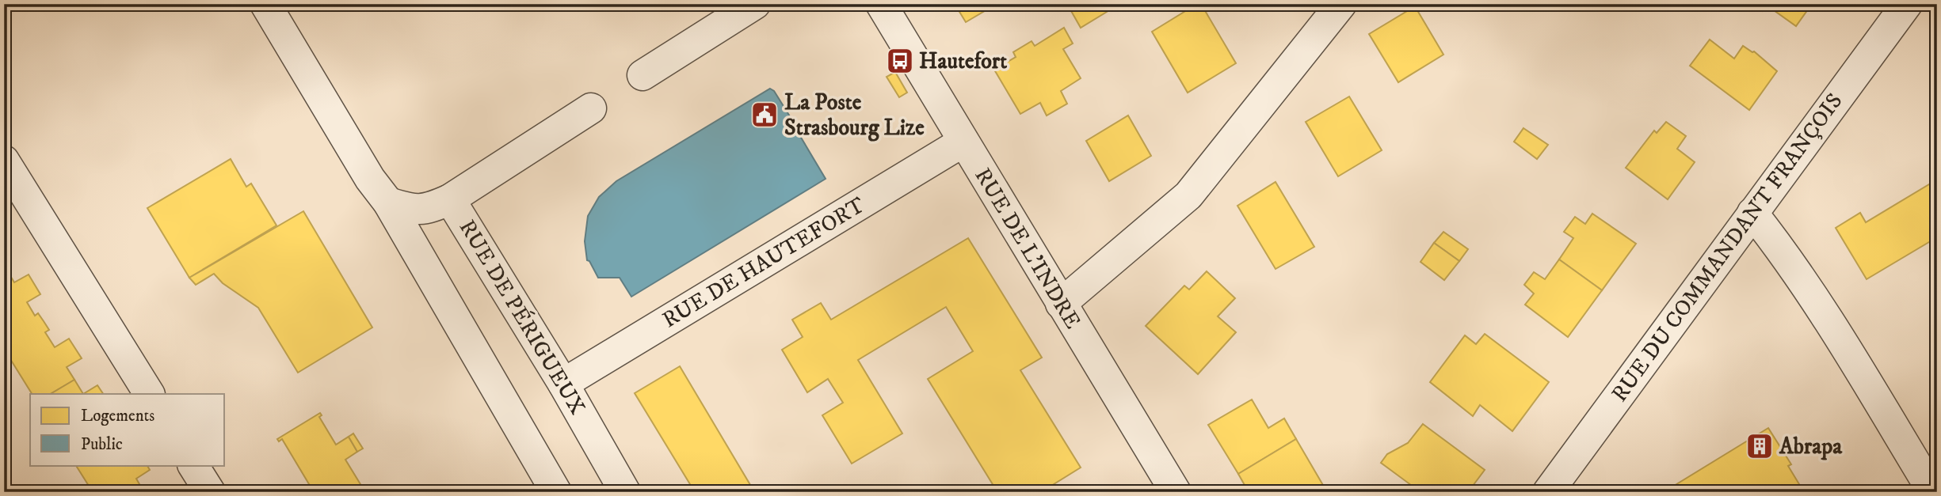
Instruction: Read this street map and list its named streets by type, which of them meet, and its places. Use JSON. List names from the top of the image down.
{
  "streets": {
    "street": [
      "RUE DU COMMANDANT FRANÇOIS",
      "RUE DE L'INDRE",
      "RUE DE HAUTEFORT",
      "RUE DE PÉRIGUEUX"
    ]
  },
  "crossings": [
    ["RUE DE L'INDRE", "RUE DE HAUTEFORT"],
    ["RUE DE HAUTEFORT", "RUE DE PÉRIGUEUX"]
  ],
  "places": {
    "bus stop": ["Hautefort"],
    "public building": ["La Poste Strasbourg Lize"],
    "building": ["Abrapa"]
  },
  "legend": ["Logements", "Public"]
}
